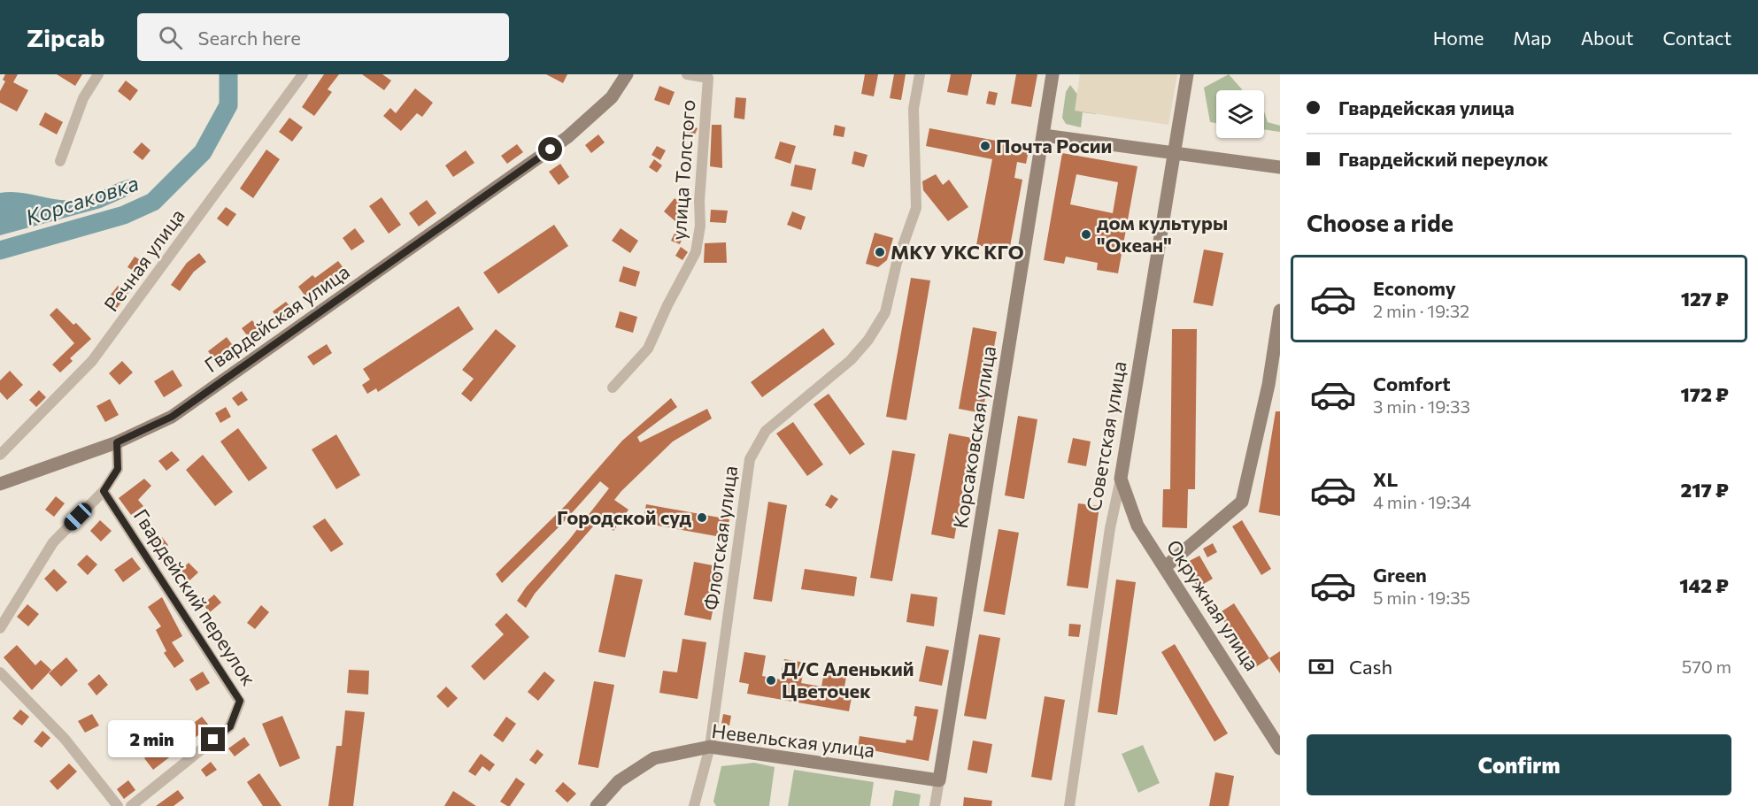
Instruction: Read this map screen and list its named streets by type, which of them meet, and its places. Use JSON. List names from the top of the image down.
{
  "streets": {
    "main road": [
      "Гвардейская улица",
      "Советская улица",
      "Корсаковская улица",
      "Окружная улица",
      "Невельская улица"
    ],
    "street": [
      "улица Толстого",
      "Речная улица",
      "Флотская улица",
      "Гвардейский переулок"
    ]
  },
  "crossings": [
    ["Советская улица", "Окружная улица"],
    ["Корсаковская улица", "Невельская улица"],
    ["Флотская улица", "Невельская улица"]
  ],
  "water": ["Корсаковка"],
  "places": [
    "Почта Росии",
    "дом культуры \"Океан\"",
    "МКУ УКС КГО",
    "Городской суд",
    "Д/С Аленький Цветочек"
  ],
  "page": {
    "header": "Zipcab",
    "search": "Search here",
    "nav": [
      "Home",
      "Map",
      "About",
      "Contact"
    ],
    "banner": ["Гвардейская улица", "Гвардейский переулок"],
    "heading": "Choose a ride",
    "list": [
      {
        "name": "Economy",
        "note": "2 min · 19:32",
        "value": "127 ₽"
      },
      {
        "name": "Comfort",
        "note": "3 min · 19:33",
        "value": "172 ₽"
      },
      {
        "name": "XL",
        "note": "4 min · 19:34",
        "value": "217 ₽"
      },
      {
        "name": "Green",
        "note": "5 min · 19:35",
        "value": "142 ₽"
      }
    ],
    "pay": ["Cash", "570 m"],
    "bubble": "2 min",
    "buttons": "Confirm"
  }
}
